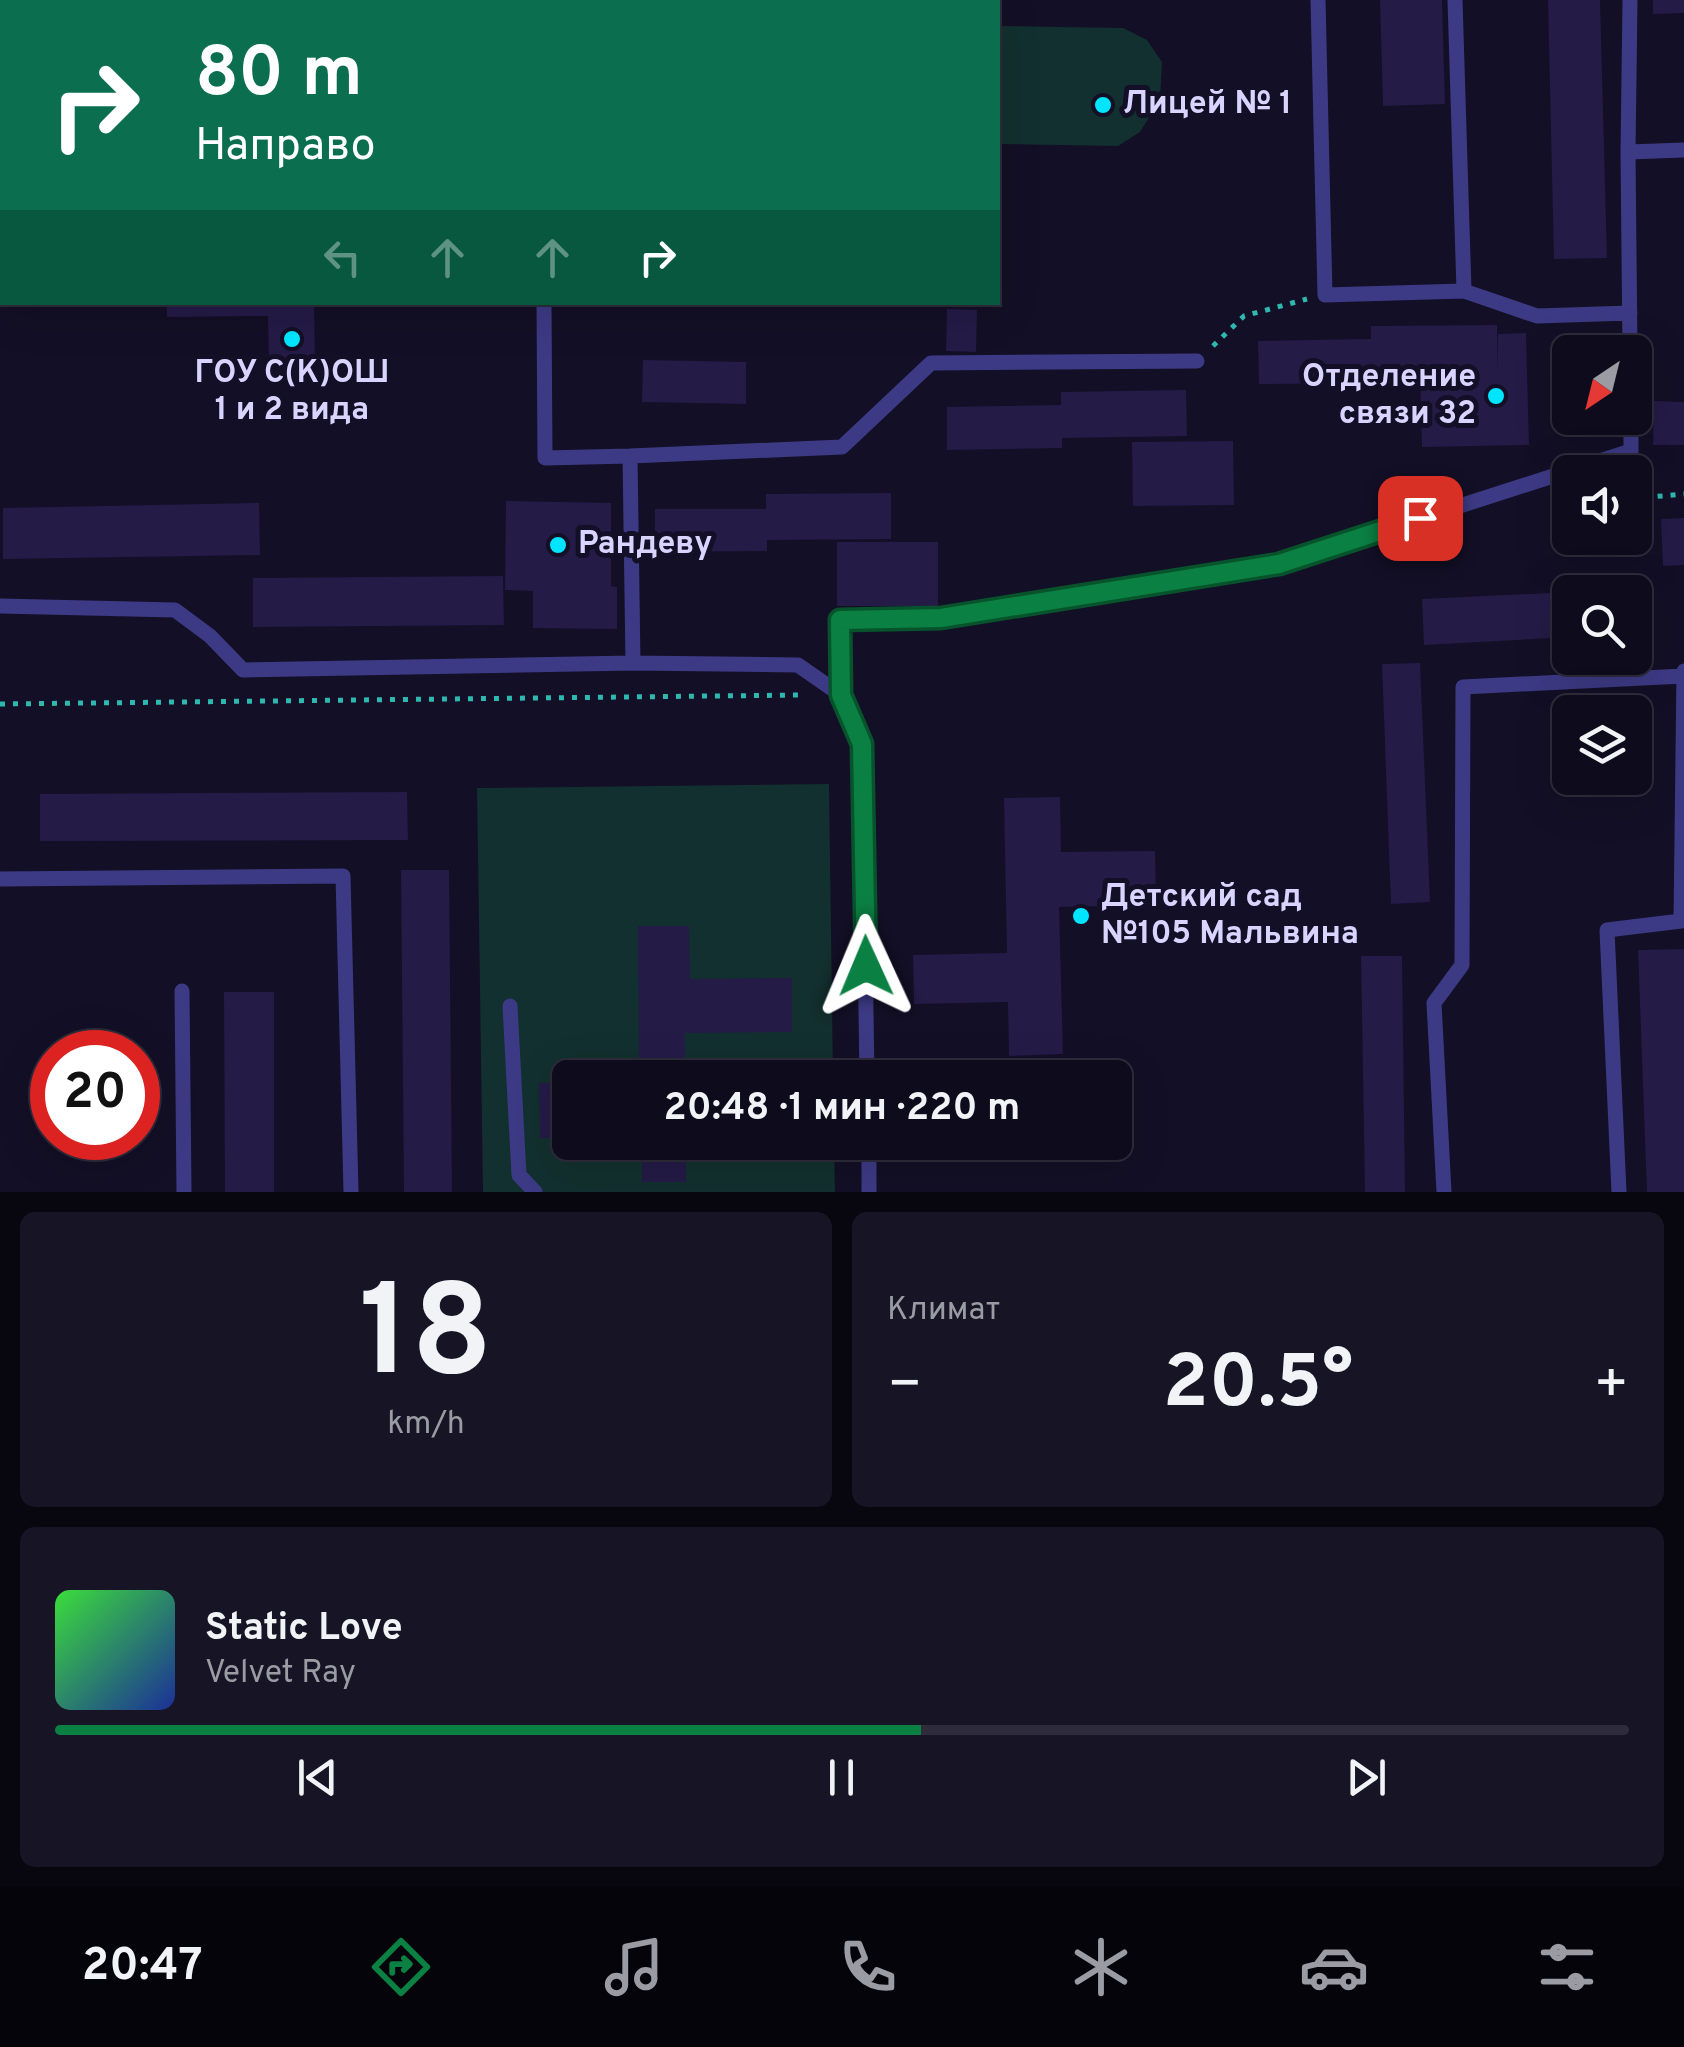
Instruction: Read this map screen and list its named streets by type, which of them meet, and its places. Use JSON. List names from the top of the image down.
{
  "places": [
    "Лицей № 1",
    "ГОУ С(К)ОШ 1 и 2 вида",
    "Отделение связи 32",
    "Рандеву",
    "Детский сад №105 Мальвина"
  ],
  "north": "bottom left",
  "page": {
    "turn": ["80 m", "Направо"],
    "limit": "20",
    "trip": "20:48 · 1 мин · 220 m",
    "tile": [
      ["18", "km/h"],
      "Климат"
    ],
    "heat": ["−", "20.5°", "+"],
    "song": ["Static Love", "Velvet Ray"],
    "tabs": "20:47"
  }
}
